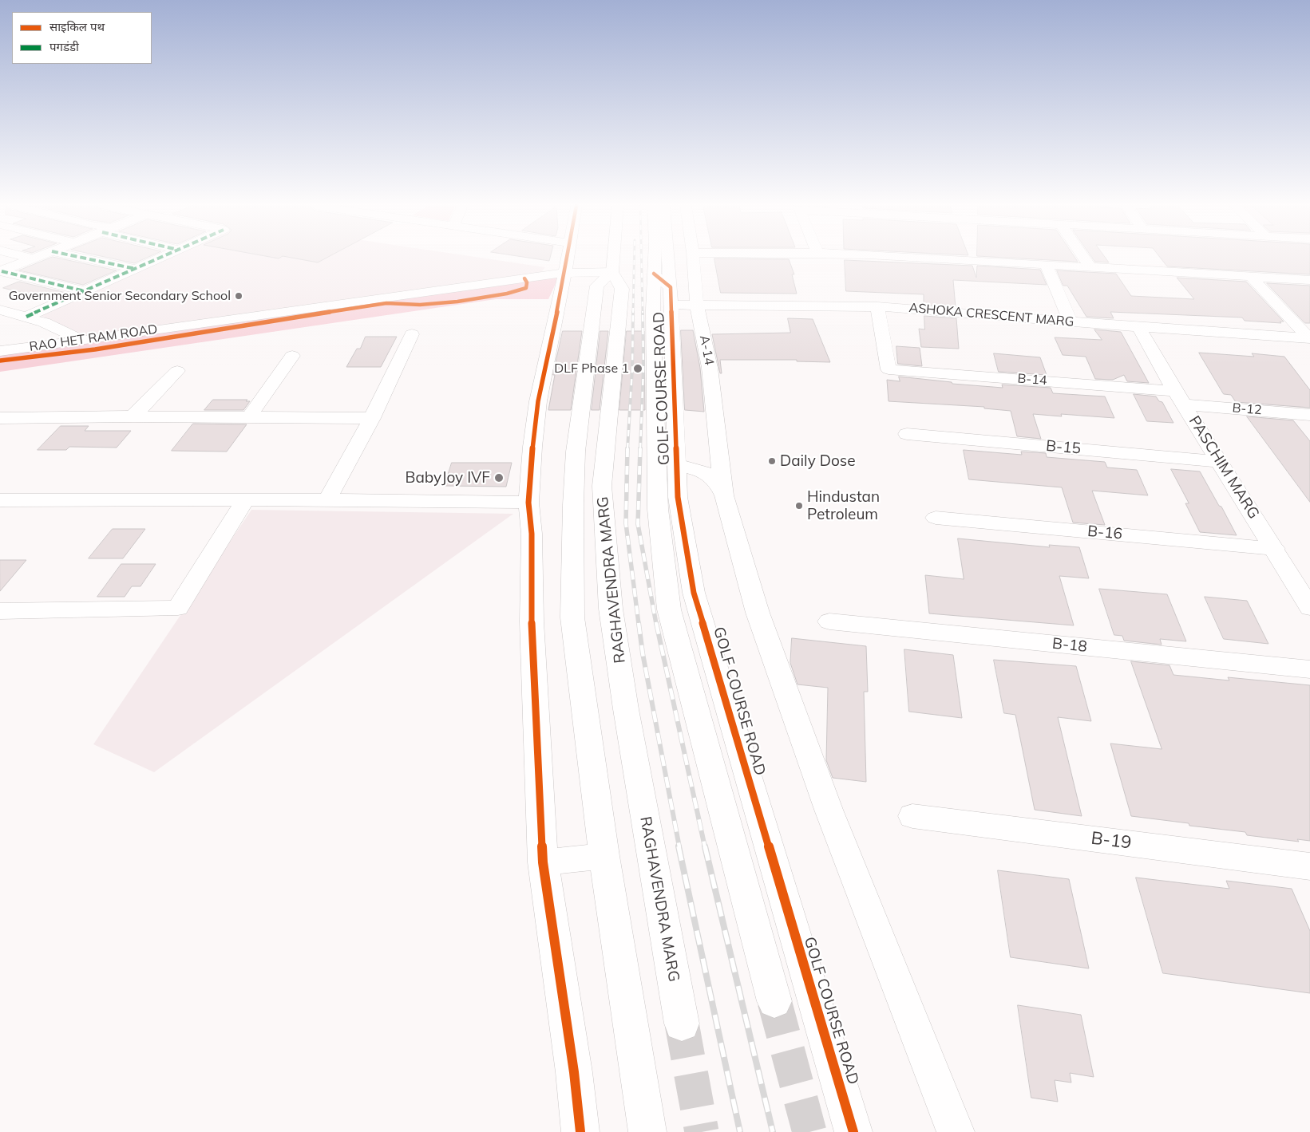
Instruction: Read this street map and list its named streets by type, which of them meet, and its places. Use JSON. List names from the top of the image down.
{
  "streets": {
    "street": [
      "ASHOKA CRESCENT MARG",
      "RAO HET RAM ROAD",
      "A-14",
      "B-14",
      "GOLF COURSE ROAD",
      "B-12",
      "B-15",
      "PASCHIM MARG",
      "B-16",
      "RAGHAVENDRA MARG",
      "B-18",
      "B-19"
    ]
  },
  "crossings": [
    ["ASHOKA CRESCENT MARG", "A-14"],
    ["ASHOKA CRESCENT MARG", "B-14"],
    ["ASHOKA CRESCENT MARG", "GOLF COURSE ROAD"],
    ["ASHOKA CRESCENT MARG", "PASCHIM MARG"],
    ["RAO HET RAM ROAD", "RAGHAVENDRA MARG"],
    ["B-14", "B-12"],
    ["B-14", "PASCHIM MARG"],
    ["B-12", "PASCHIM MARG"],
    ["B-15", "PASCHIM MARG"],
    ["PASCHIM MARG", "B-16"]
  ],
  "places": [
    "Government Senior Secondary School",
    "DLF Phase 1",
    "Daily Dose",
    "BabyJoy IVF",
    "Hindustan Petroleum"
  ],
  "legend": ["साइकिल पथ", "पगडंडी"]
}
